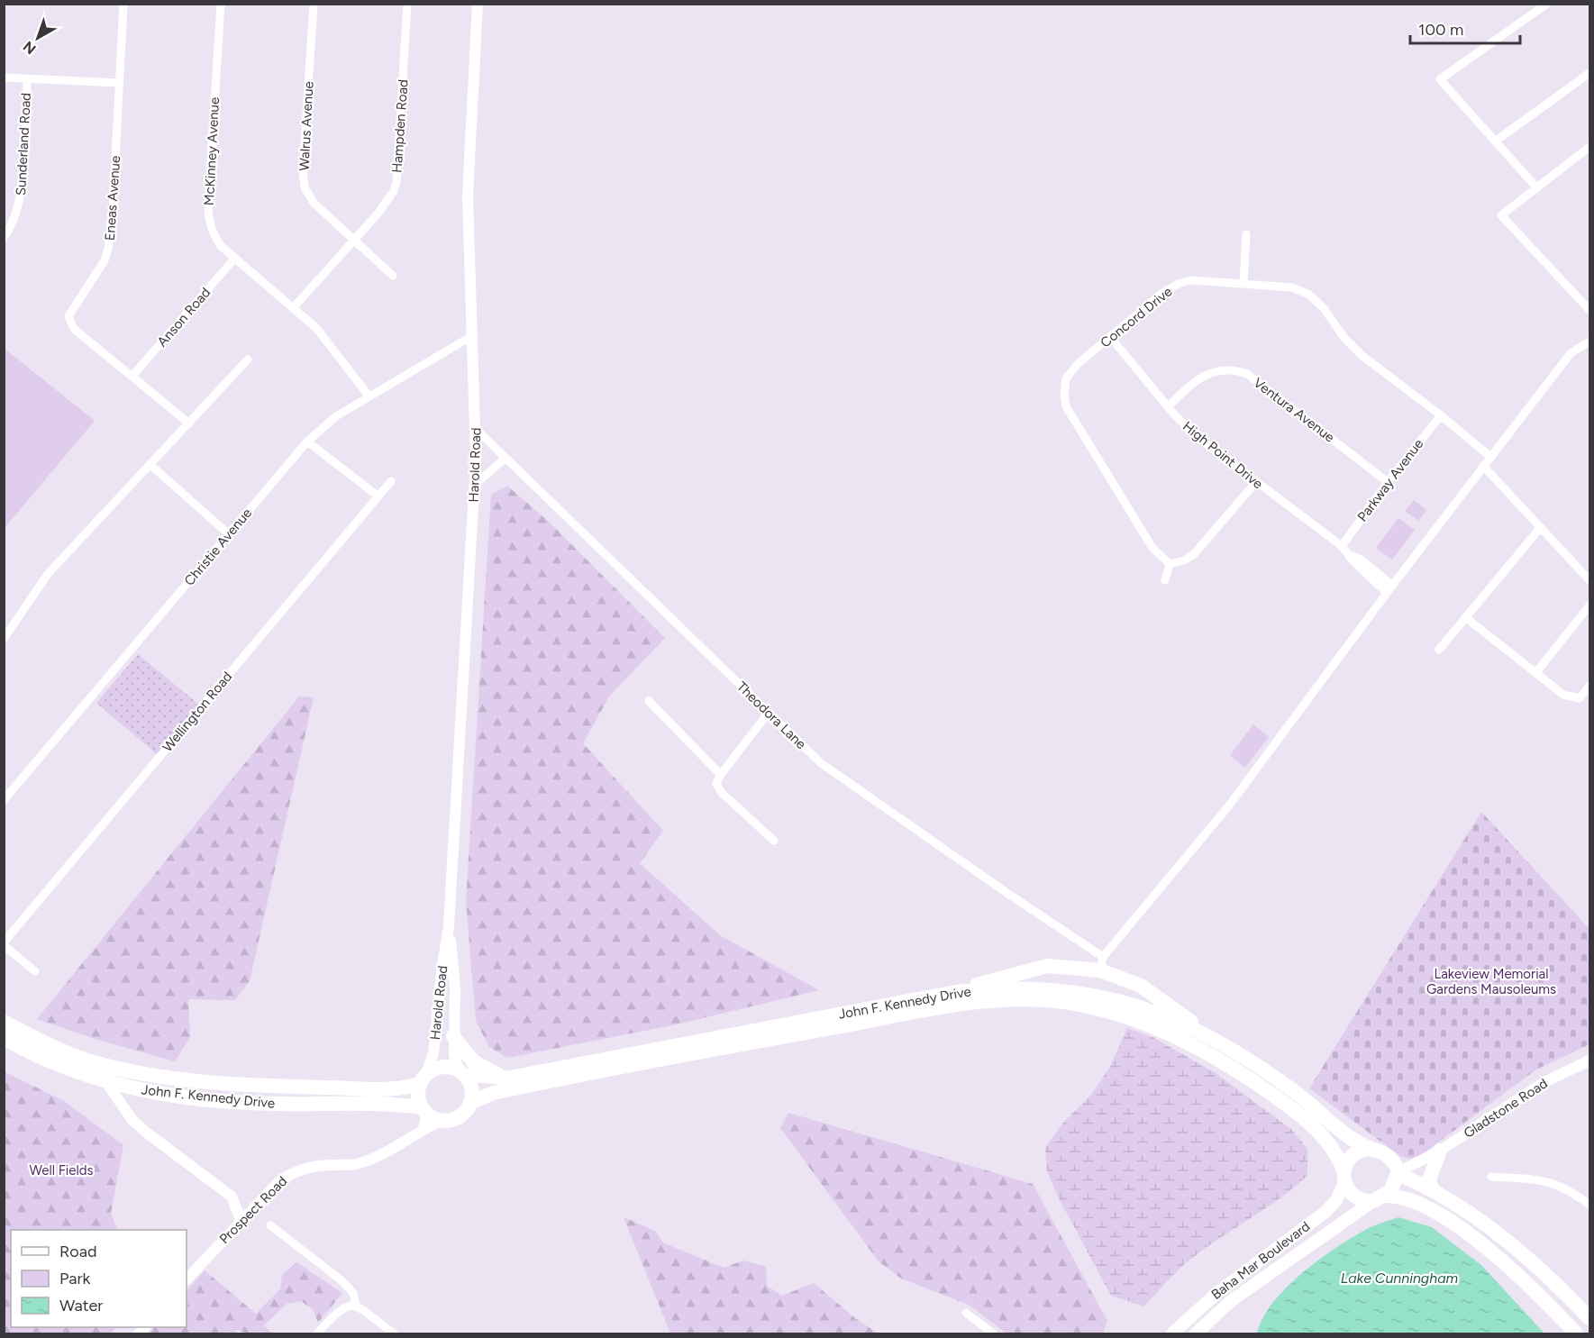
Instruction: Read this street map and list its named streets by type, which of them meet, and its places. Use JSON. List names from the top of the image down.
{
  "streets": {
    "highway": ["John F. Kennedy Drive"],
    "main road": [
      "Harold Road",
      "Gladstone Road",
      "Prospect Road",
      "Baha Mar Boulevard"
    ],
    "street": [
      "Walrus Avenue",
      "Hampden Road",
      "Sunderland Road",
      "McKinney Avenue",
      "Eneas Avenue",
      "Anson Road",
      "Concord Drive",
      "Ventura Avenue",
      "High Point Drive",
      "Parkway Avenue",
      "Christie Avenue",
      "Wellington Road",
      "Theodora Lane"
    ]
  },
  "crossings": [
    ["Walrus Avenue", "Hampden Road"],
    ["Hampden Road", "McKinney Avenue"],
    ["Sunderland Road", "Eneas Avenue"],
    ["McKinney Avenue", "Anson Road"],
    ["McKinney Avenue", "Christie Avenue"],
    ["Eneas Avenue", "Anson Road"],
    ["Concord Drive", "High Point Drive"],
    ["Concord Drive", "Parkway Avenue"],
    ["Ventura Avenue", "High Point Drive"],
    ["Ventura Avenue", "Parkway Avenue"],
    ["High Point Drive", "Parkway Avenue"],
    ["Harold Road", "Christie Avenue"],
    ["Harold Road", "Theodora Lane"],
    ["Harold Road", "John F. Kennedy Drive"],
    ["Harold Road", "Prospect Road"],
    ["John F. Kennedy Drive", "Gladstone Road"],
    ["John F. Kennedy Drive", "Prospect Road"],
    ["John F. Kennedy Drive", "Baha Mar Boulevard"],
    ["Gladstone Road", "Baha Mar Boulevard"]
  ],
  "water": ["Lake Cunningham"],
  "parks": ["Lakeview Memorial Gardens Mausoleums", "Well Fields"],
  "legend": ["Road", "Park", "Water"],
  "scale_bar": "100 m",
  "north": "bottom left"
}
